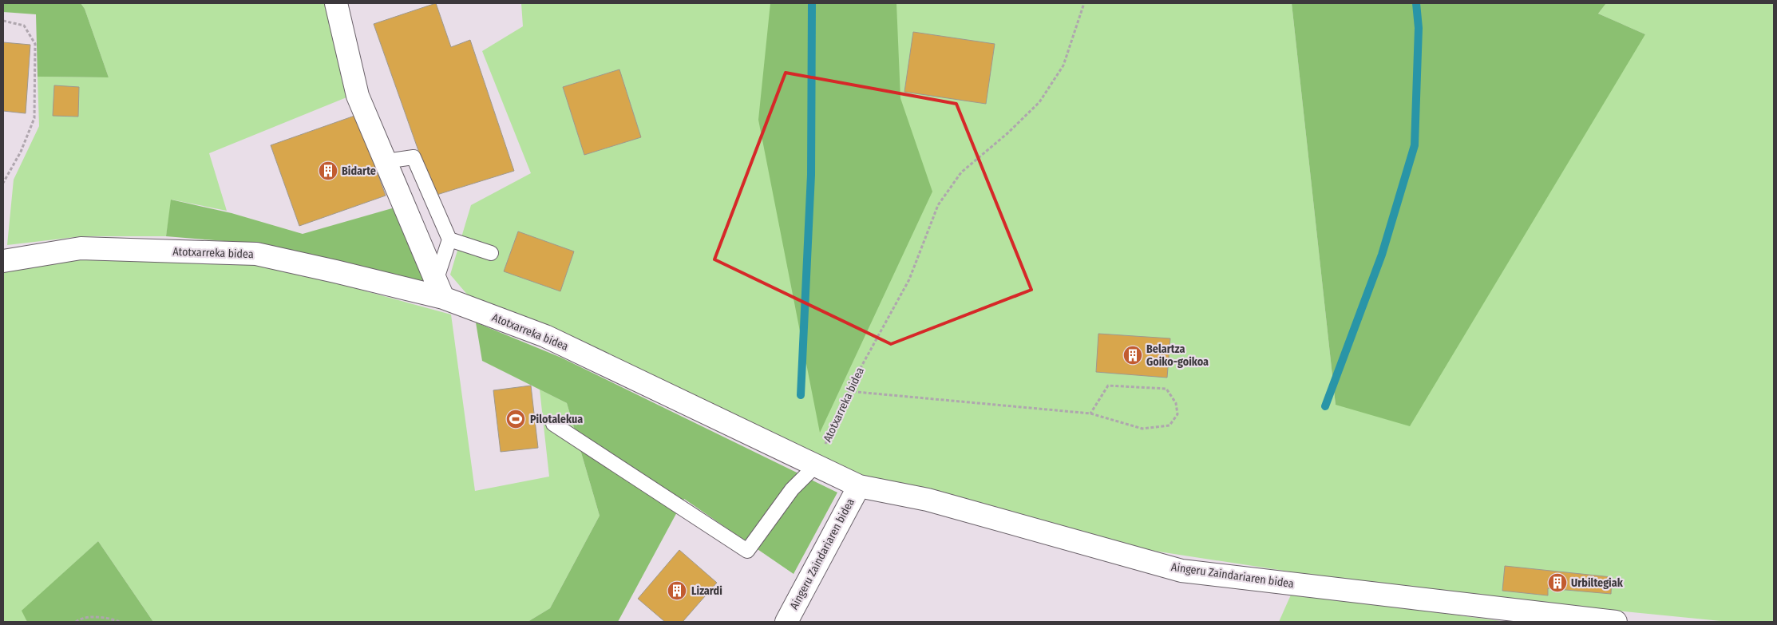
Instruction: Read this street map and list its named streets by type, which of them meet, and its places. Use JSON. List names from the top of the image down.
{
  "streets": {
    "street": ["Atotxarreka bidea", "Aingeru Zaindariaren bidea"]
  },
  "crossings": [
    ["Atotxarreka bidea", "Aingeru Zaindariaren bidea"]
  ],
  "places": {
    "building": [
      "Bidarte",
      "Belartza Goiko-goikoa",
      "Urbiltegiak",
      "Lizardi"
    ],
    "sports": ["Pilotalekua"]
  }
}
